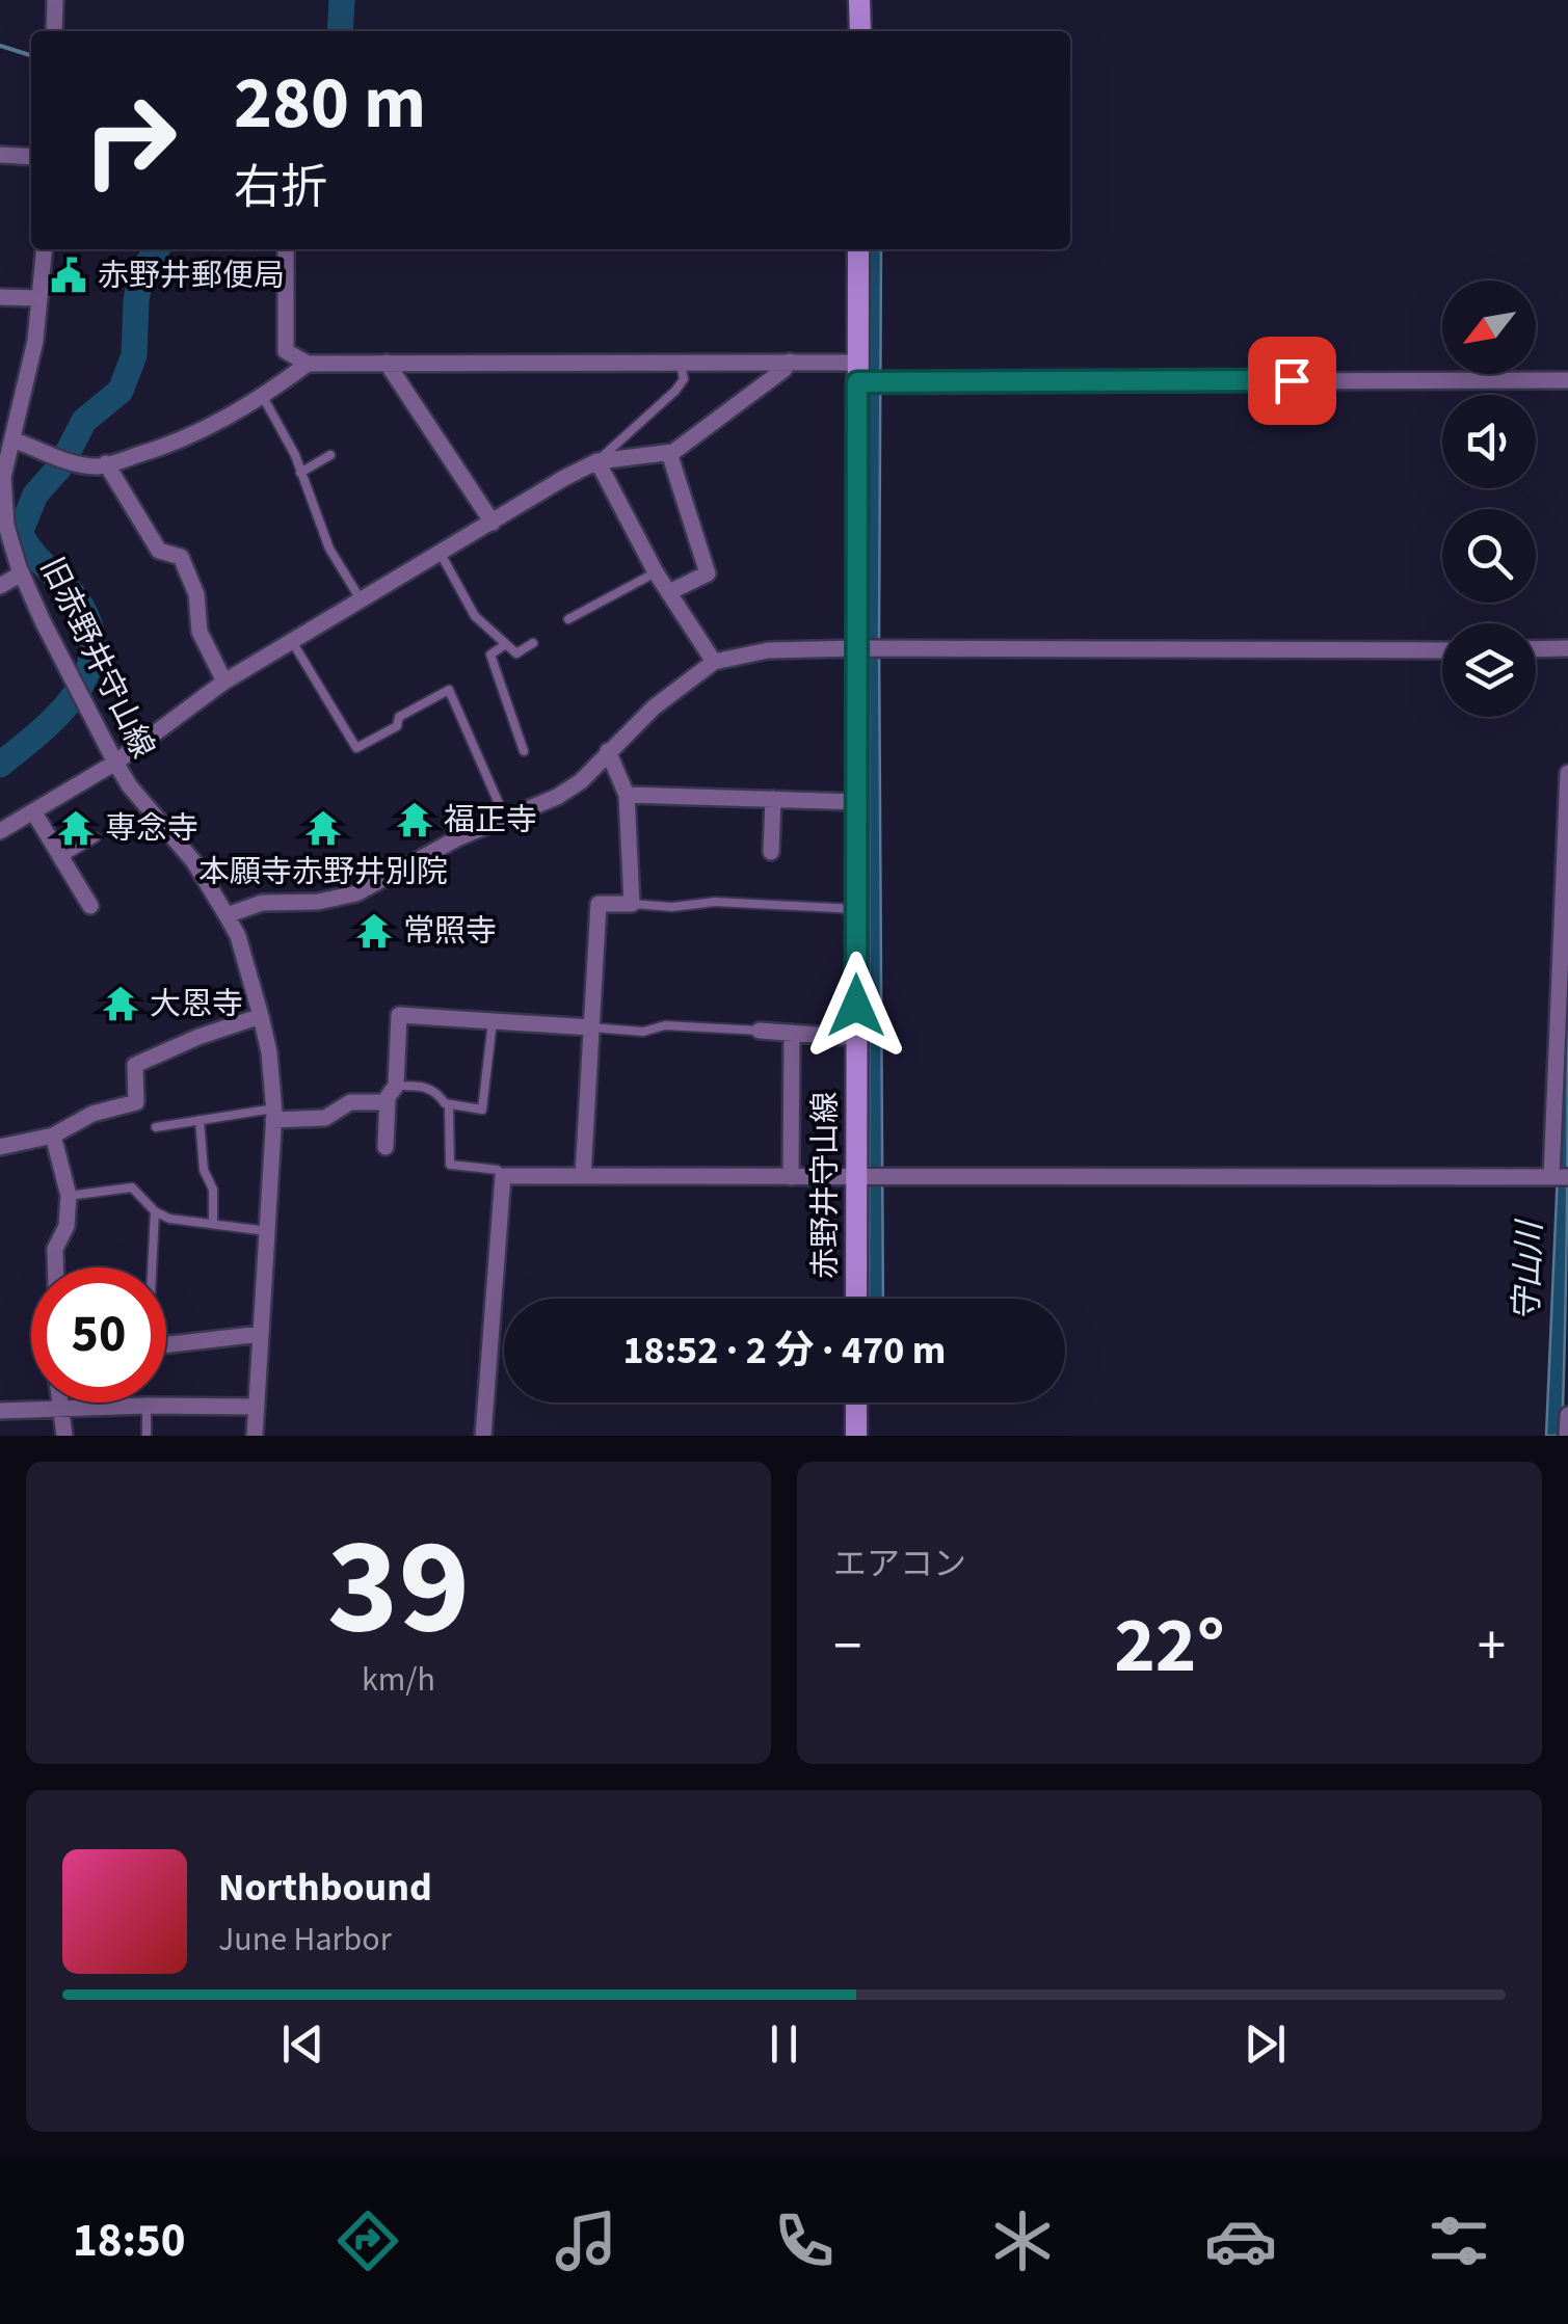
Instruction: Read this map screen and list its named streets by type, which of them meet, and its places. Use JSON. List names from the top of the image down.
{
  "streets": {
    "main road": ["赤野井守山線"],
    "street": ["旧赤野井守山線"]
  },
  "water": ["守山川"],
  "places": {
    "public building": ["赤野井郵便局"],
    "temple": [
      "福正寺",
      "専念寺",
      "本願寺赤野井別院",
      "常照寺",
      "大恩寺"
    ]
  },
  "north": "bottom left",
  "page": {
    "turn": ["280 m", "右折"],
    "limit": "50",
    "trip": "18:52 · 2 分 · 470 m",
    "tile": [
      ["39", "km/h"],
      "エアコン"
    ],
    "heat": ["−", "22°", "+"],
    "song": ["Northbound", "June Harbor"],
    "tabs": "18:50"
  }
}
